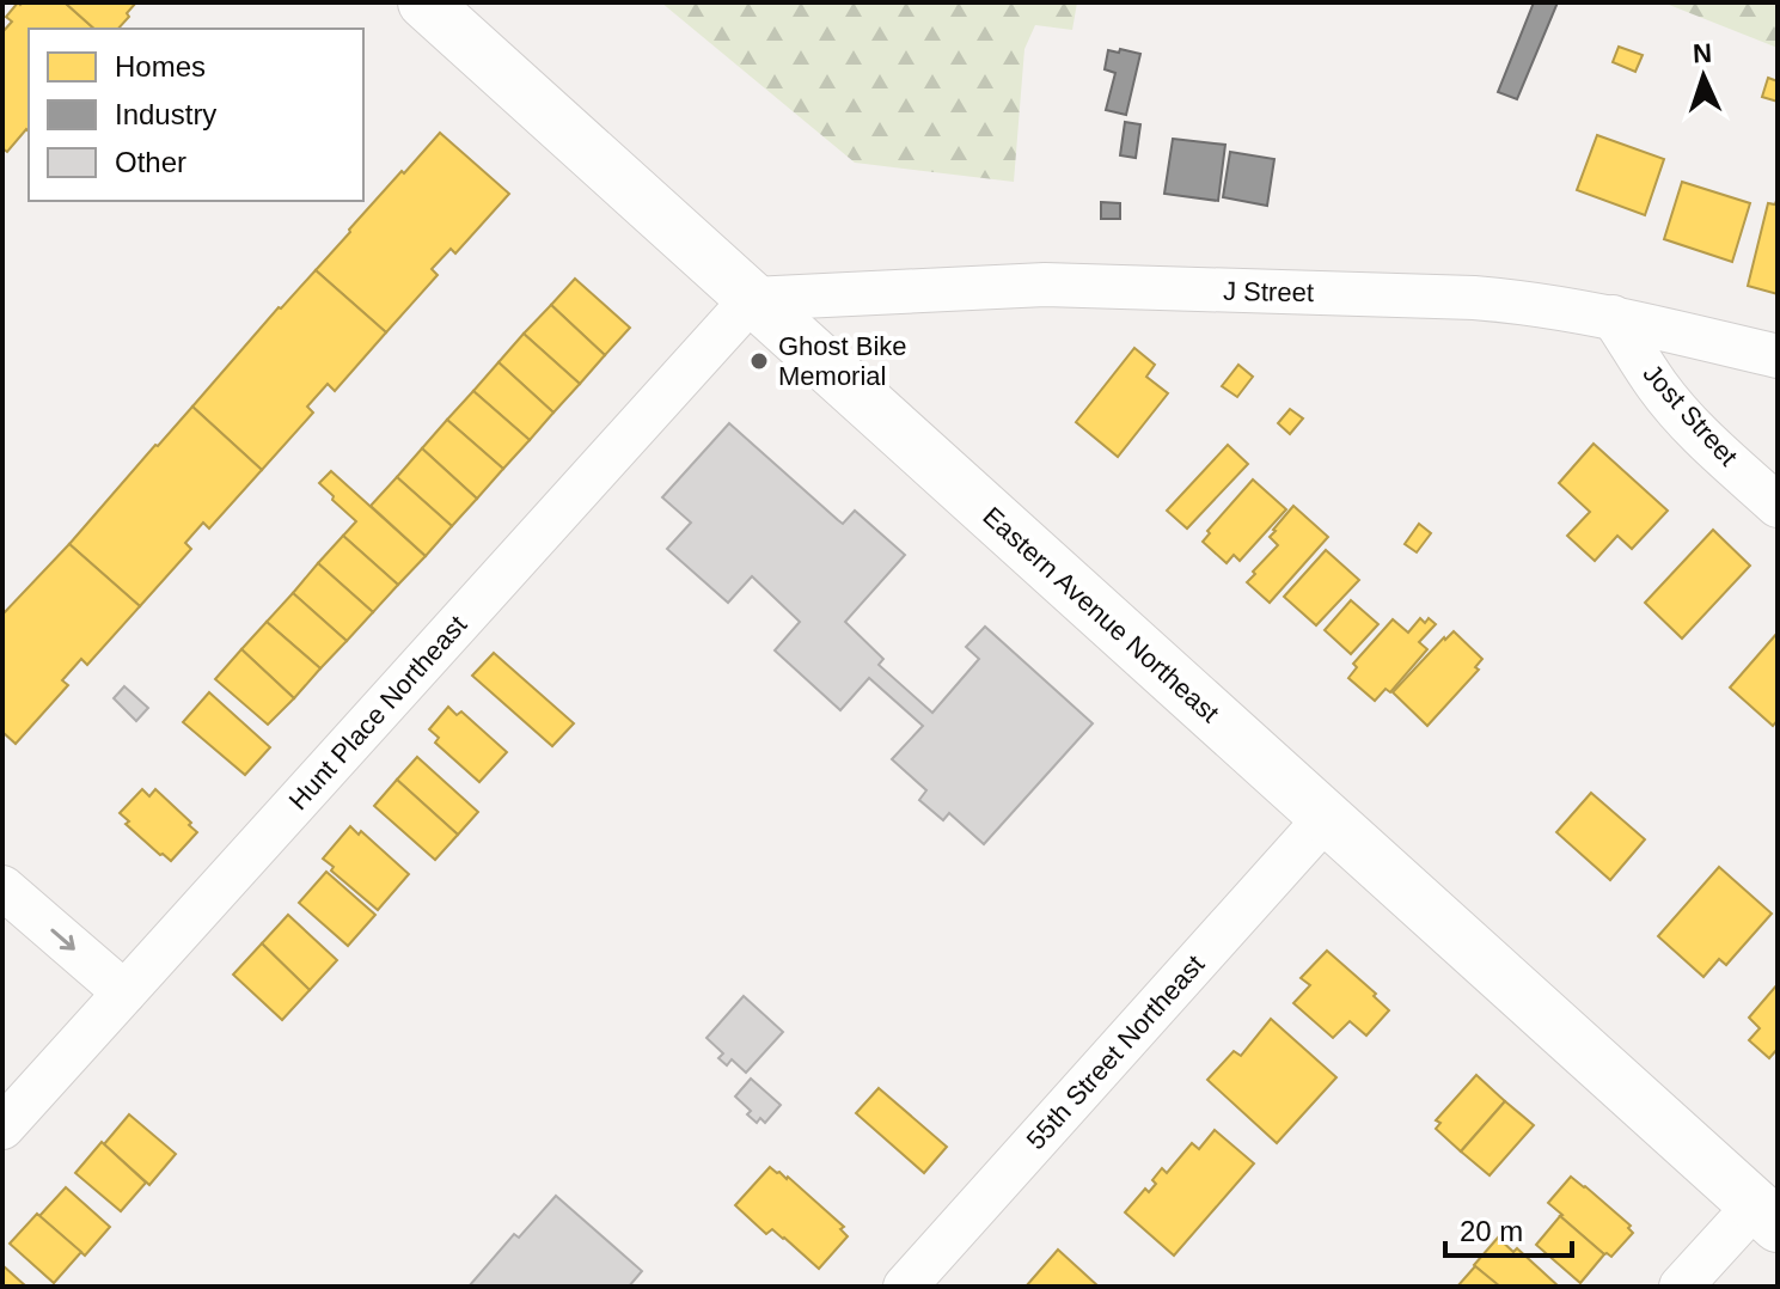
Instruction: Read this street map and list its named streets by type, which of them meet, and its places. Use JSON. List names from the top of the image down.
{
  "streets": {
    "main road": ["Eastern Avenue Northeast"],
    "street": [
      "J Street",
      "Jost Street",
      "Hunt Place Northeast",
      "55th Street Northeast"
    ]
  },
  "crossings": [
    ["J Street", "Jost Street"],
    ["J Street", "Eastern Avenue Northeast"],
    ["J Street", "Hunt Place Northeast"],
    ["Eastern Avenue Northeast", "Hunt Place Northeast"],
    ["Eastern Avenue Northeast", "55th Street Northeast"]
  ],
  "places": ["Ghost Bike Memorial"],
  "legend": ["Homes", "Industry", "Other"],
  "scale_bar": "20 m",
  "north": "top"
}
